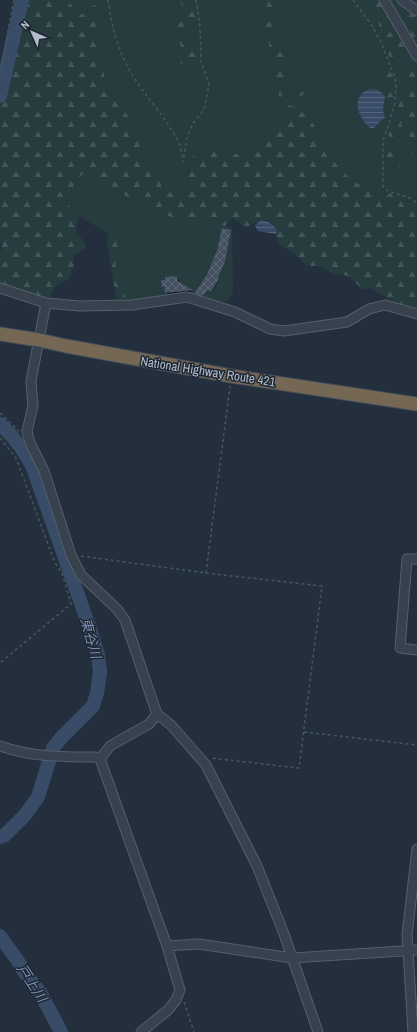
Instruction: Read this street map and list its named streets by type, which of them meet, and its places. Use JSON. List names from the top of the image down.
{
  "streets": {
    "highway": ["National Highway Route 421"]
  },
  "water": ["東谷川", "戸上川"],
  "north": "top left"
}
